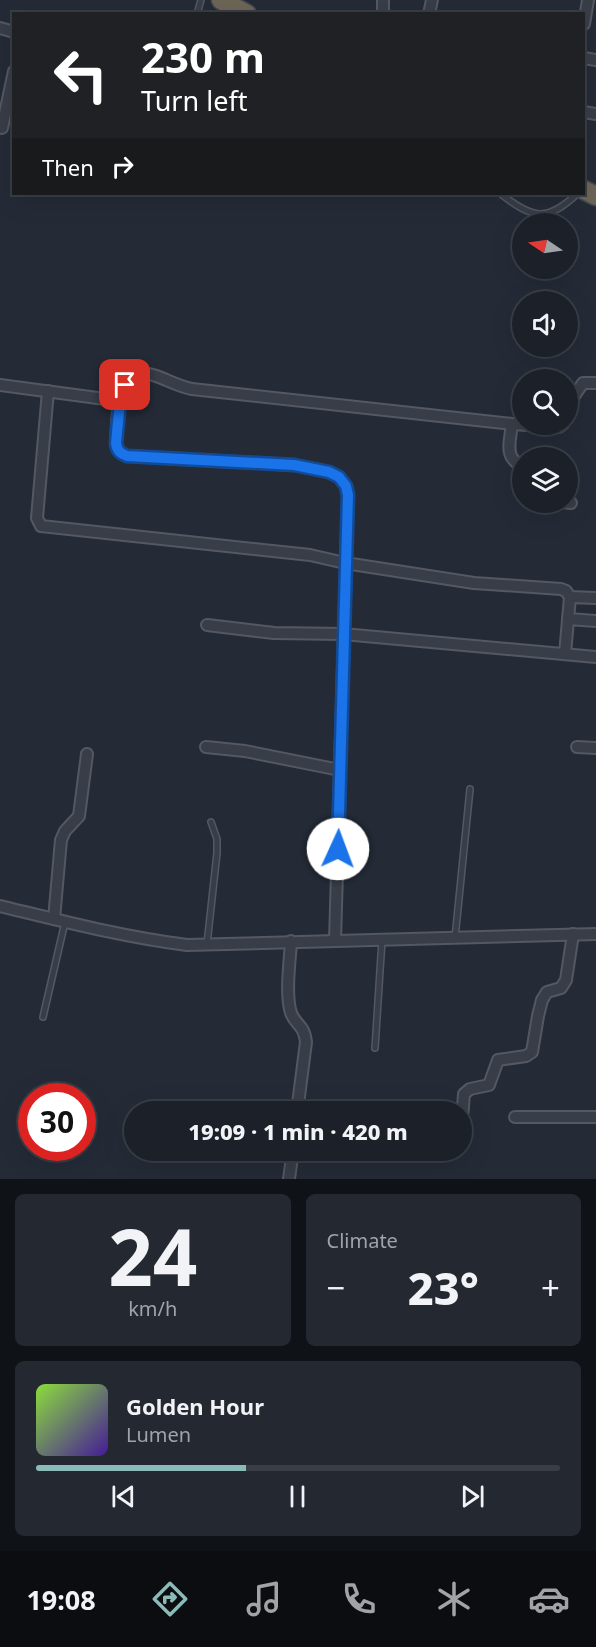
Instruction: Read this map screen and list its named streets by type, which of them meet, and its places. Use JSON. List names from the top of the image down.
{
  "north": "left",
  "page": {
    "turn": ["230 m", "Turn left"],
    "then": "Then",
    "limit": "30",
    "trip": "19:09 · 1 min · 420 m",
    "tile": [
      ["24", "km/h"],
      "Climate"
    ],
    "heat": ["−", "23°", "+"],
    "song": ["Golden Hour", "Lumen"],
    "tabs": "19:08"
  }
}
